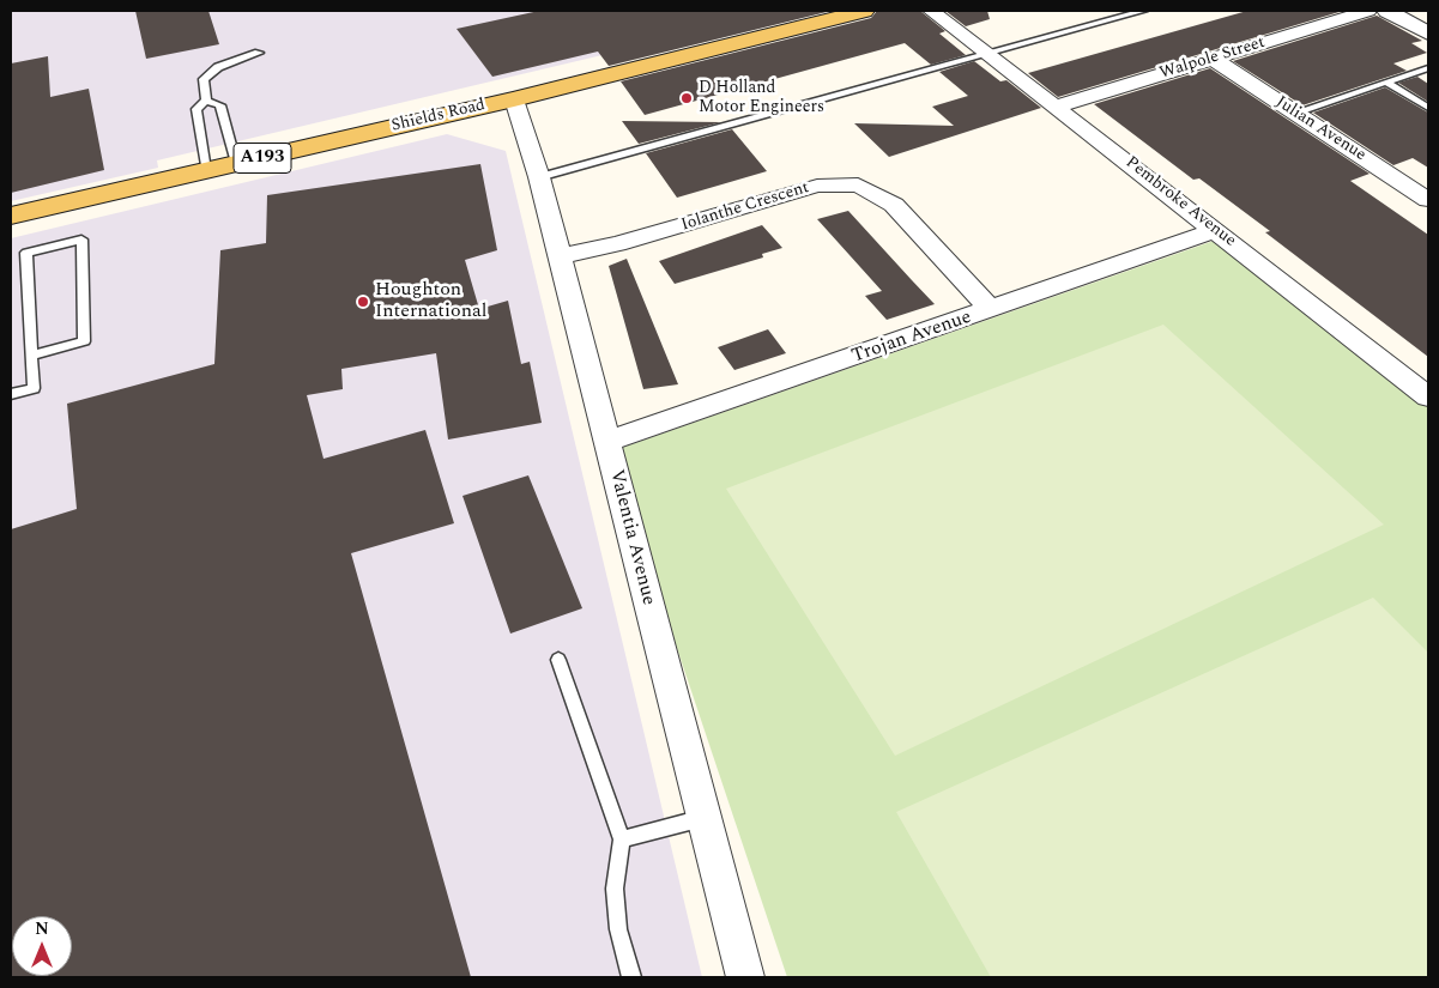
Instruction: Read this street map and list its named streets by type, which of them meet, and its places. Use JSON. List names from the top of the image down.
{
  "streets": {
    "main road": ["Shields Road", "A193"],
    "street": [
      "Walpole Street",
      "Julian Avenue",
      "Pembroke Avenue",
      "Iolanthe Crescent",
      "Trojan Avenue",
      "Valentia Avenue"
    ]
  },
  "crossings": [
    ["Walpole Street", "Julian Avenue"],
    ["Walpole Street", "Pembroke Avenue"],
    ["Shields Road", "Valentia Avenue"],
    ["Pembroke Avenue", "Trojan Avenue"],
    ["Iolanthe Crescent", "Trojan Avenue"],
    ["Iolanthe Crescent", "Valentia Avenue"],
    ["Trojan Avenue", "Valentia Avenue"]
  ],
  "places": ["D Holland Motor Engineers", "Houghton International"],
  "north": "top"
}
